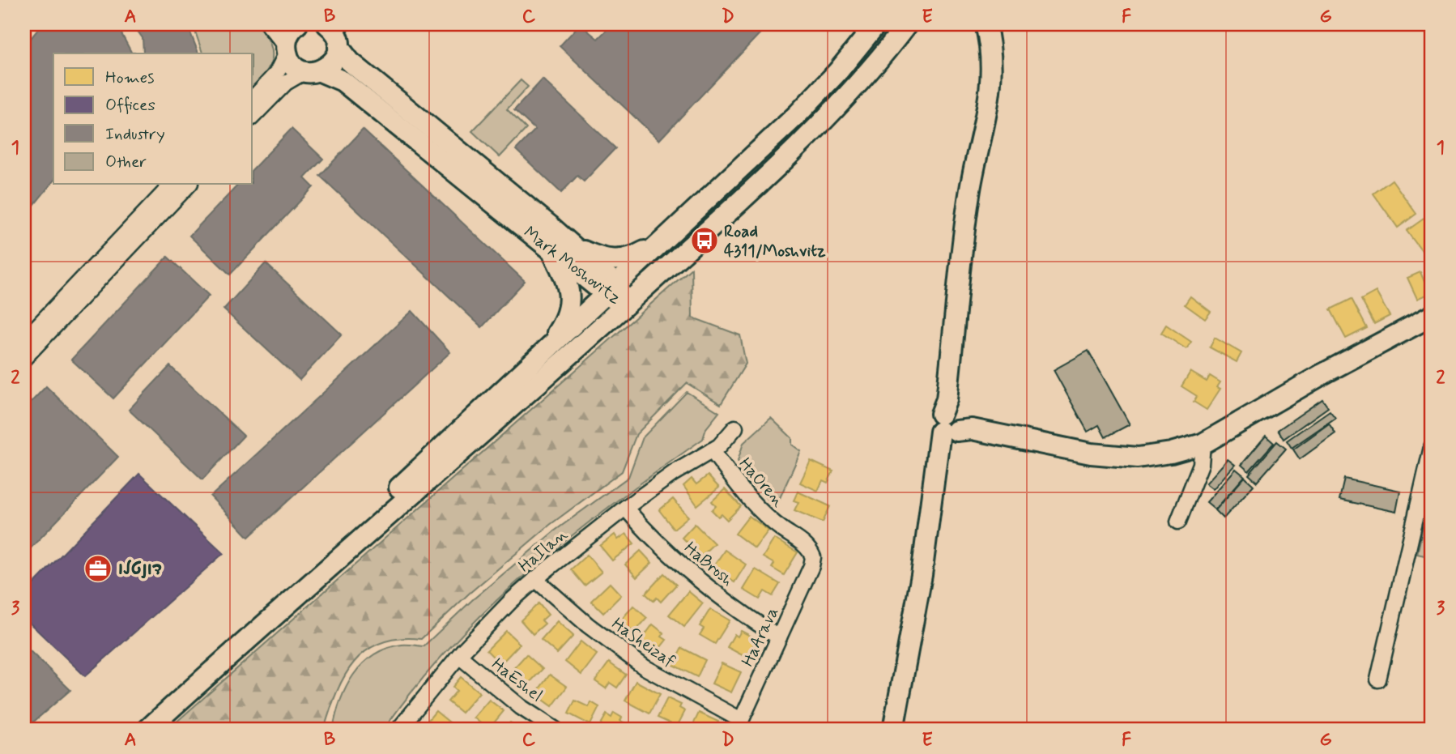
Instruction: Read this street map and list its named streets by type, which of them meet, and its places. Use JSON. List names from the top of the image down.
{
  "streets": {
    "main road": ["Mark Moshovitz"],
    "street": [
      "HaOren",
      "HaIlan",
      "HaBrosh",
      "HaArava",
      "HaSheizaf",
      "HaEshel"
    ]
  },
  "crossings": [
    ["HaOren", "HaIlan"],
    ["HaOren", "HaArava"],
    ["HaIlan", "HaBrosh"],
    ["HaIlan", "HaSheizaf"],
    ["HaIlan", "HaEshel"],
    ["HaBrosh", "HaArava"],
    ["HaArava", "HaSheizaf"]
  ],
  "places": {
    "bus stop": ["Road 4311/Moshvitz"],
    "office": ["דונטלו"]
  },
  "legend": [
    "Homes",
    "Offices",
    "Industry",
    "Other"
  ],
  "grid": {
    "columns": [
      "A",
      "B",
      "C",
      "D",
      "E",
      "F",
      "G"
    ],
    "rows": ["1", "2", "3"]
  }
}
